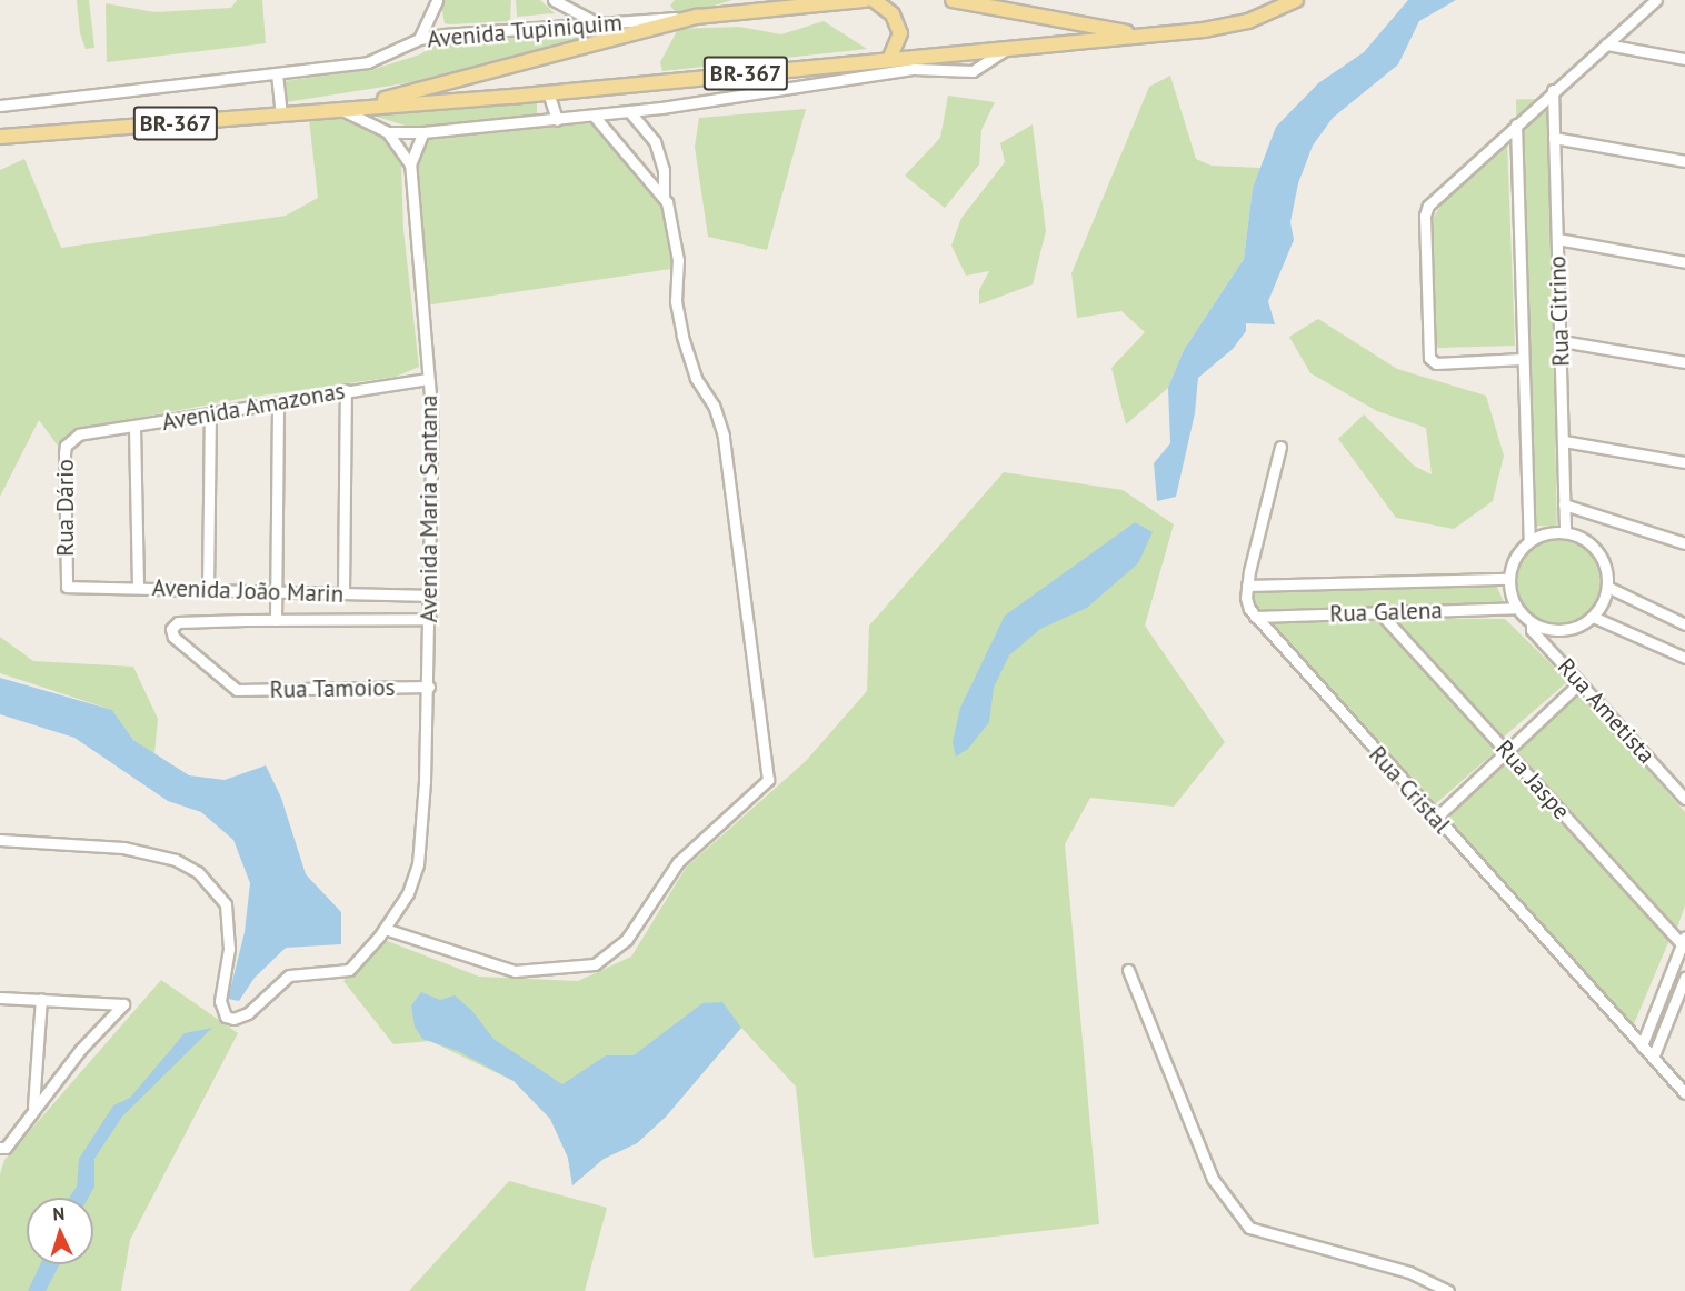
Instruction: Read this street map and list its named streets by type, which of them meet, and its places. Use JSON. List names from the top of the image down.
{
  "streets": {
    "main road": ["BR-367"],
    "street": [
      "Avenida Tupiniquim",
      "Rua Citrino",
      "Avenida Amazonas",
      "Rua Dário",
      "Avenida Maria Santana",
      "Avenida João Marin",
      "Rua Galena",
      "Rua Tamoios",
      "Rua Ametista",
      "Rua Jaspe",
      "Rua Cristal"
    ]
  },
  "crossings": [
    ["Avenida Tupiniquim", "BR-367"],
    ["Rua Citrino", "Rua Galena"],
    ["Rua Citrino", "Rua Ametista"],
    ["Avenida Amazonas", "Rua Dário"],
    ["Avenida Amazonas", "Avenida Maria Santana"],
    ["Rua Dário", "Avenida João Marin"],
    ["Avenida Maria Santana", "Avenida João Marin"],
    ["Avenida Maria Santana", "Rua Tamoios"],
    ["Rua Galena", "Rua Ametista"],
    ["Rua Galena", "Rua Jaspe"],
    ["Rua Galena", "Rua Cristal"]
  ],
  "north": "top"
}
